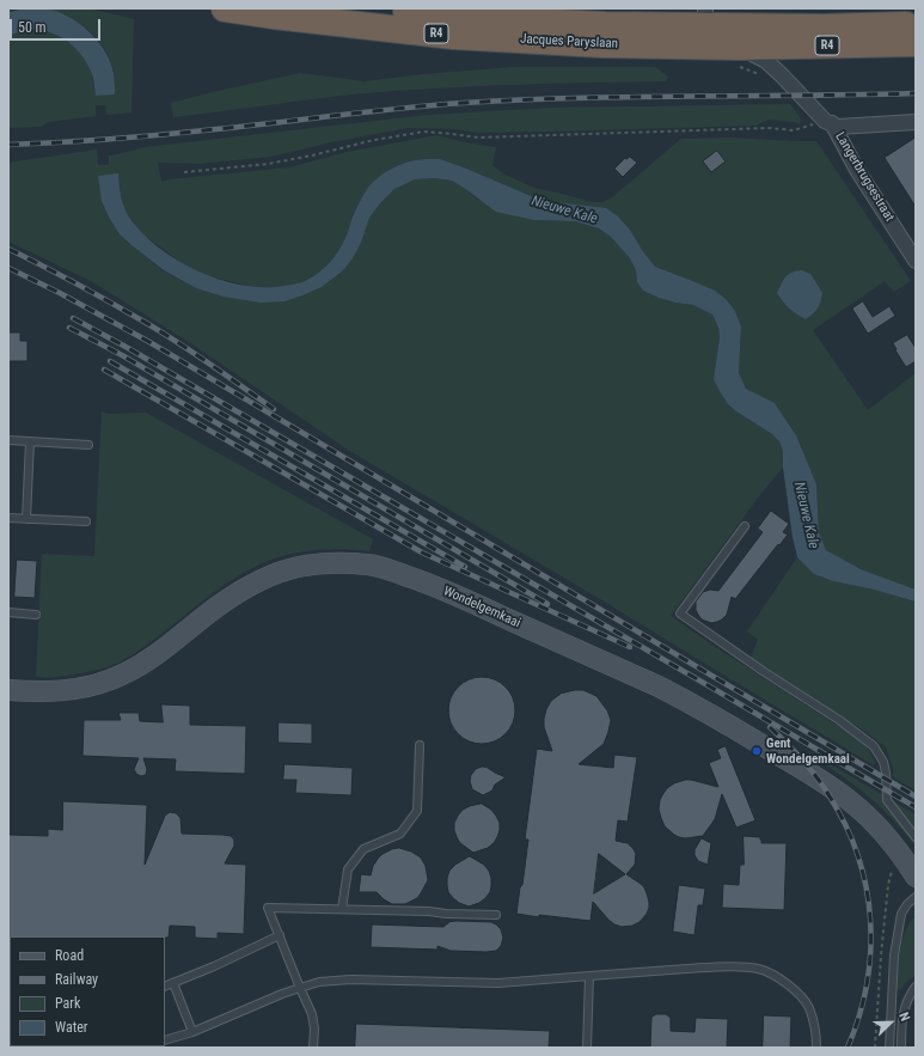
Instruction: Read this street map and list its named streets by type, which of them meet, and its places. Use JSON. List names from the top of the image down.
{
  "streets": {
    "highway": ["R4", "Jacques Paryslaan"],
    "main road": ["Wondelgemkaai"],
    "street": ["Langerbrugsestraat"]
  },
  "crossings": [
    ["Jacques Paryslaan", "Langerbrugsestraat"]
  ],
  "water": ["Nieuwe Kale"],
  "places": ["Gent Wondelgemkaai"],
  "legend": [
    "Road",
    "Railway",
    "Park",
    "Water"
  ],
  "scale_bar": "50 m",
  "north": "top right"
}
